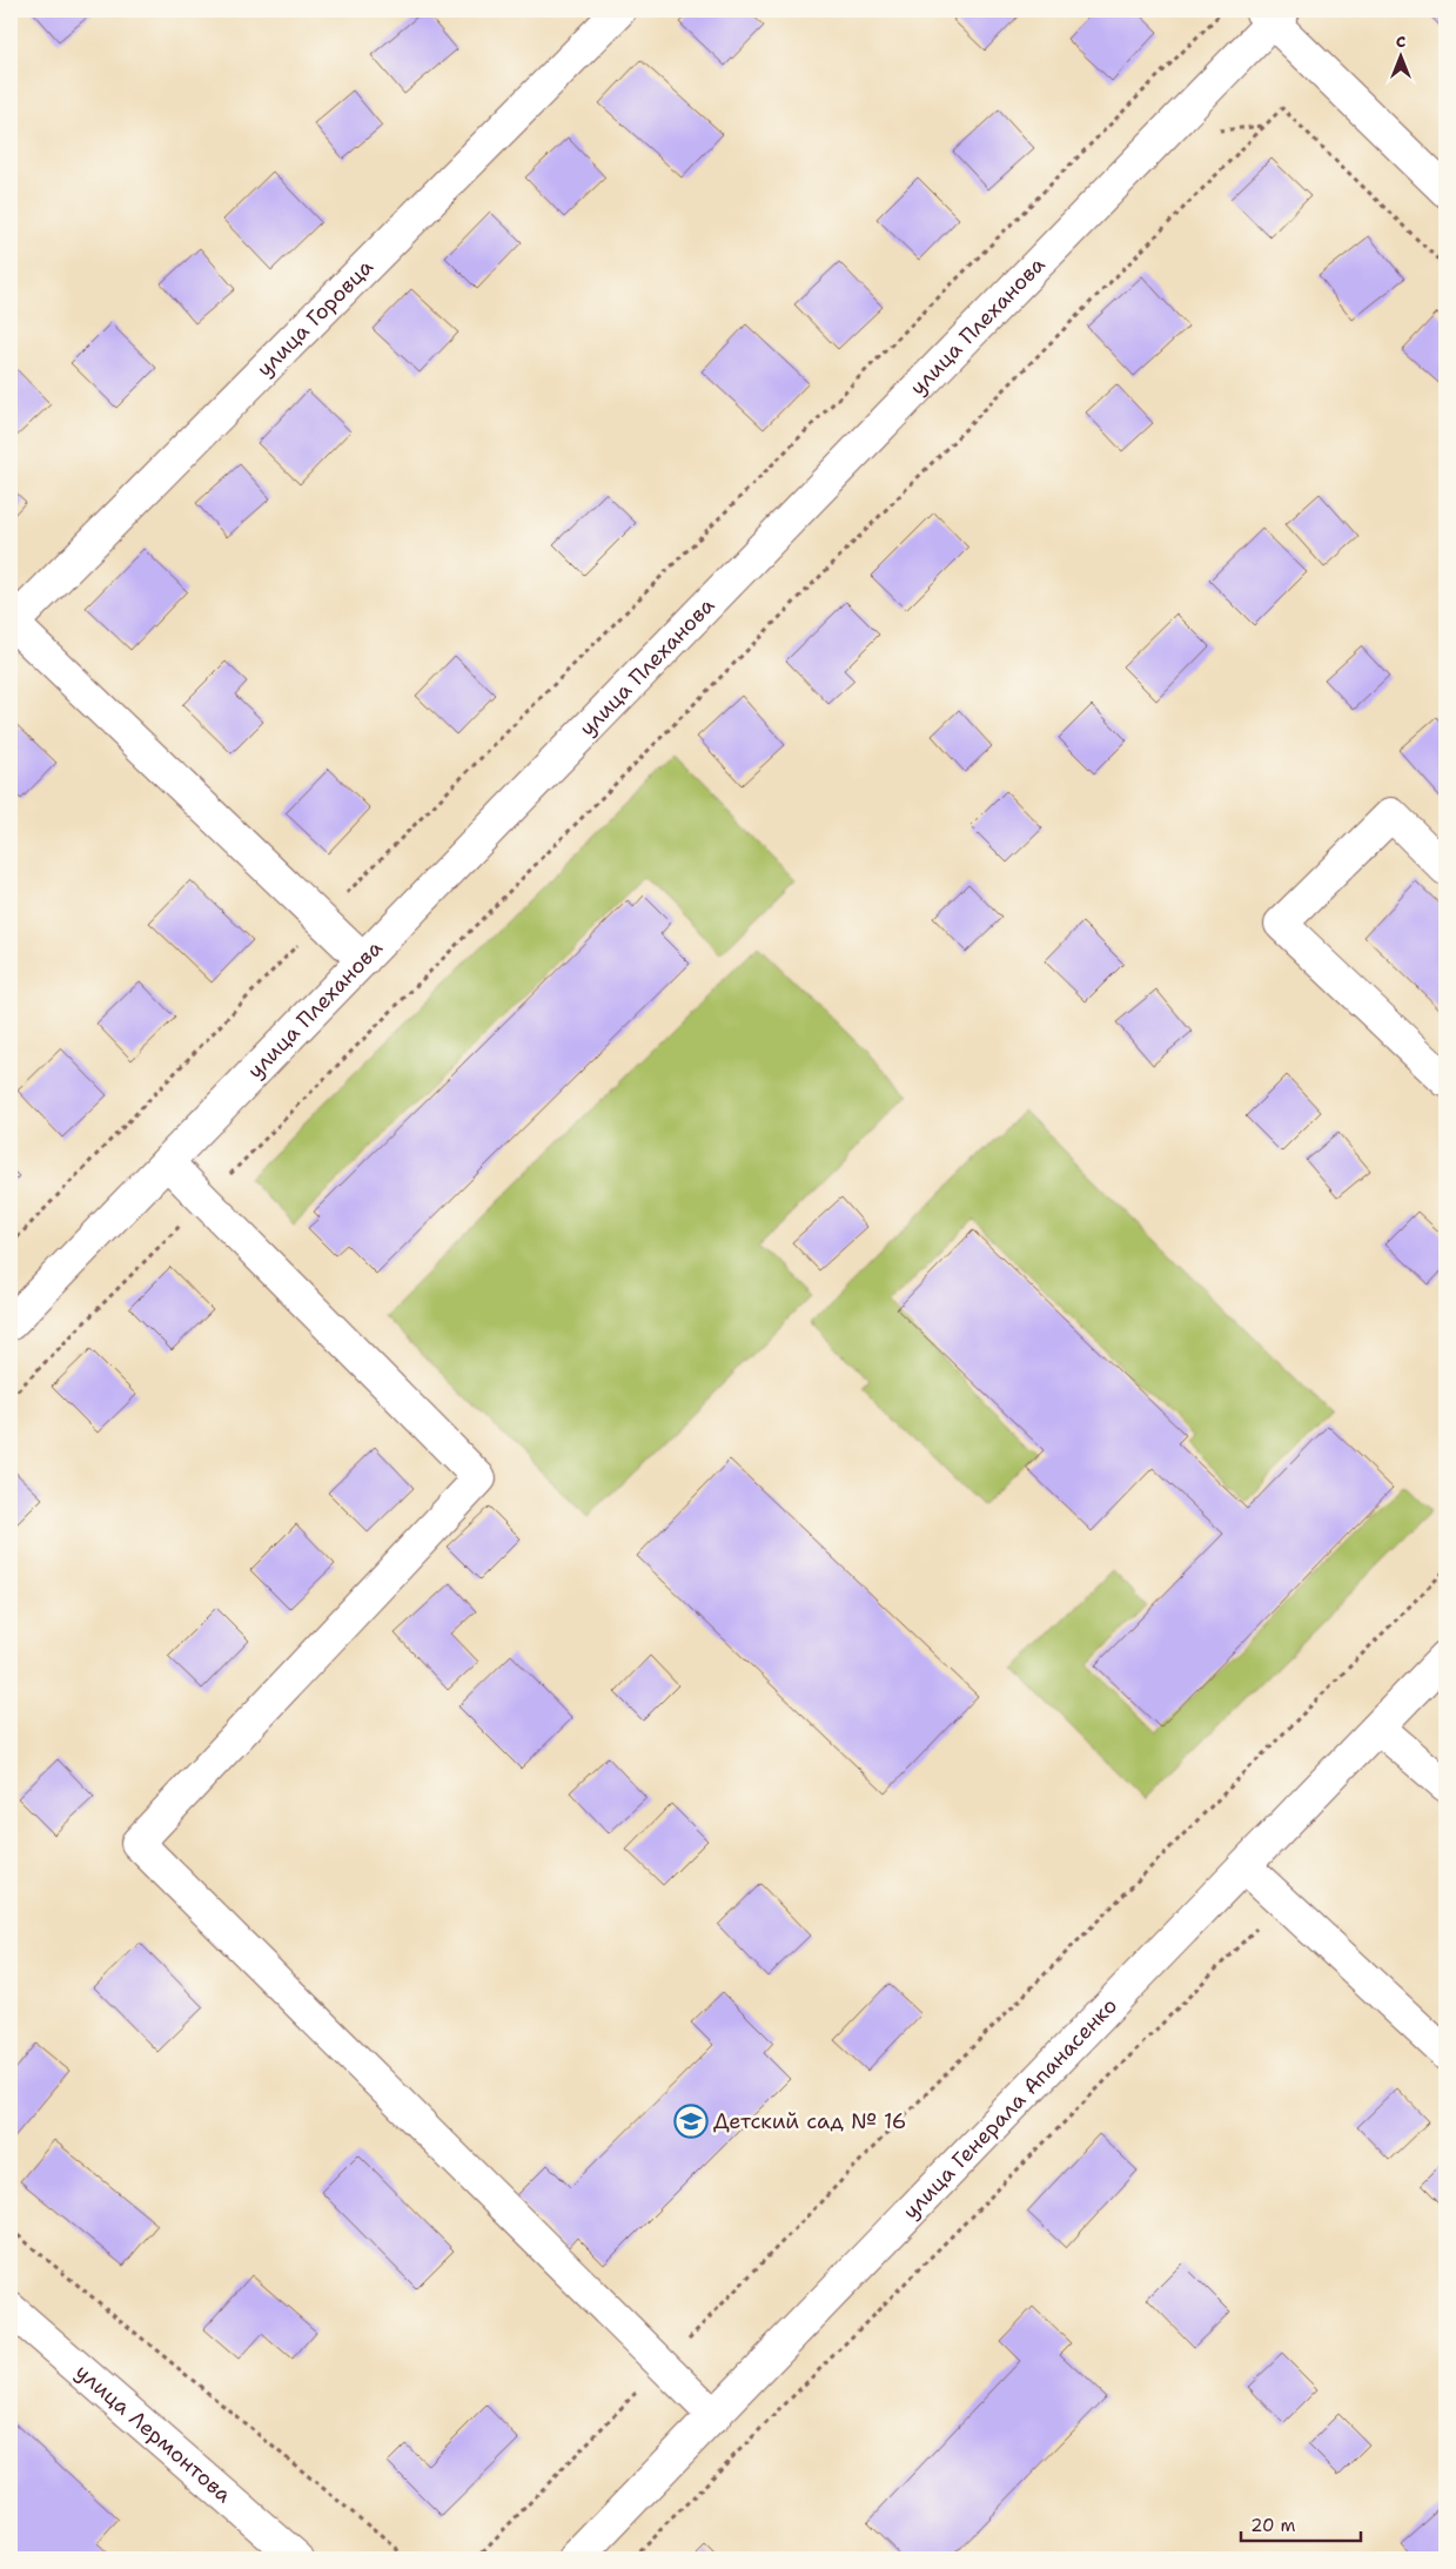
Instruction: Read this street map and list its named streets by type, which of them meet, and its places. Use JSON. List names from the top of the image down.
{
  "streets": {
    "street": [
      "улица Горовца",
      "улица Плеханова",
      "улица Генерала Апанасенко",
      "улица Лермонтова"
    ]
  },
  "places": {
    "school or university": ["Детский сад № 16"]
  },
  "scale_bar": "20 m",
  "north": "top"
}
